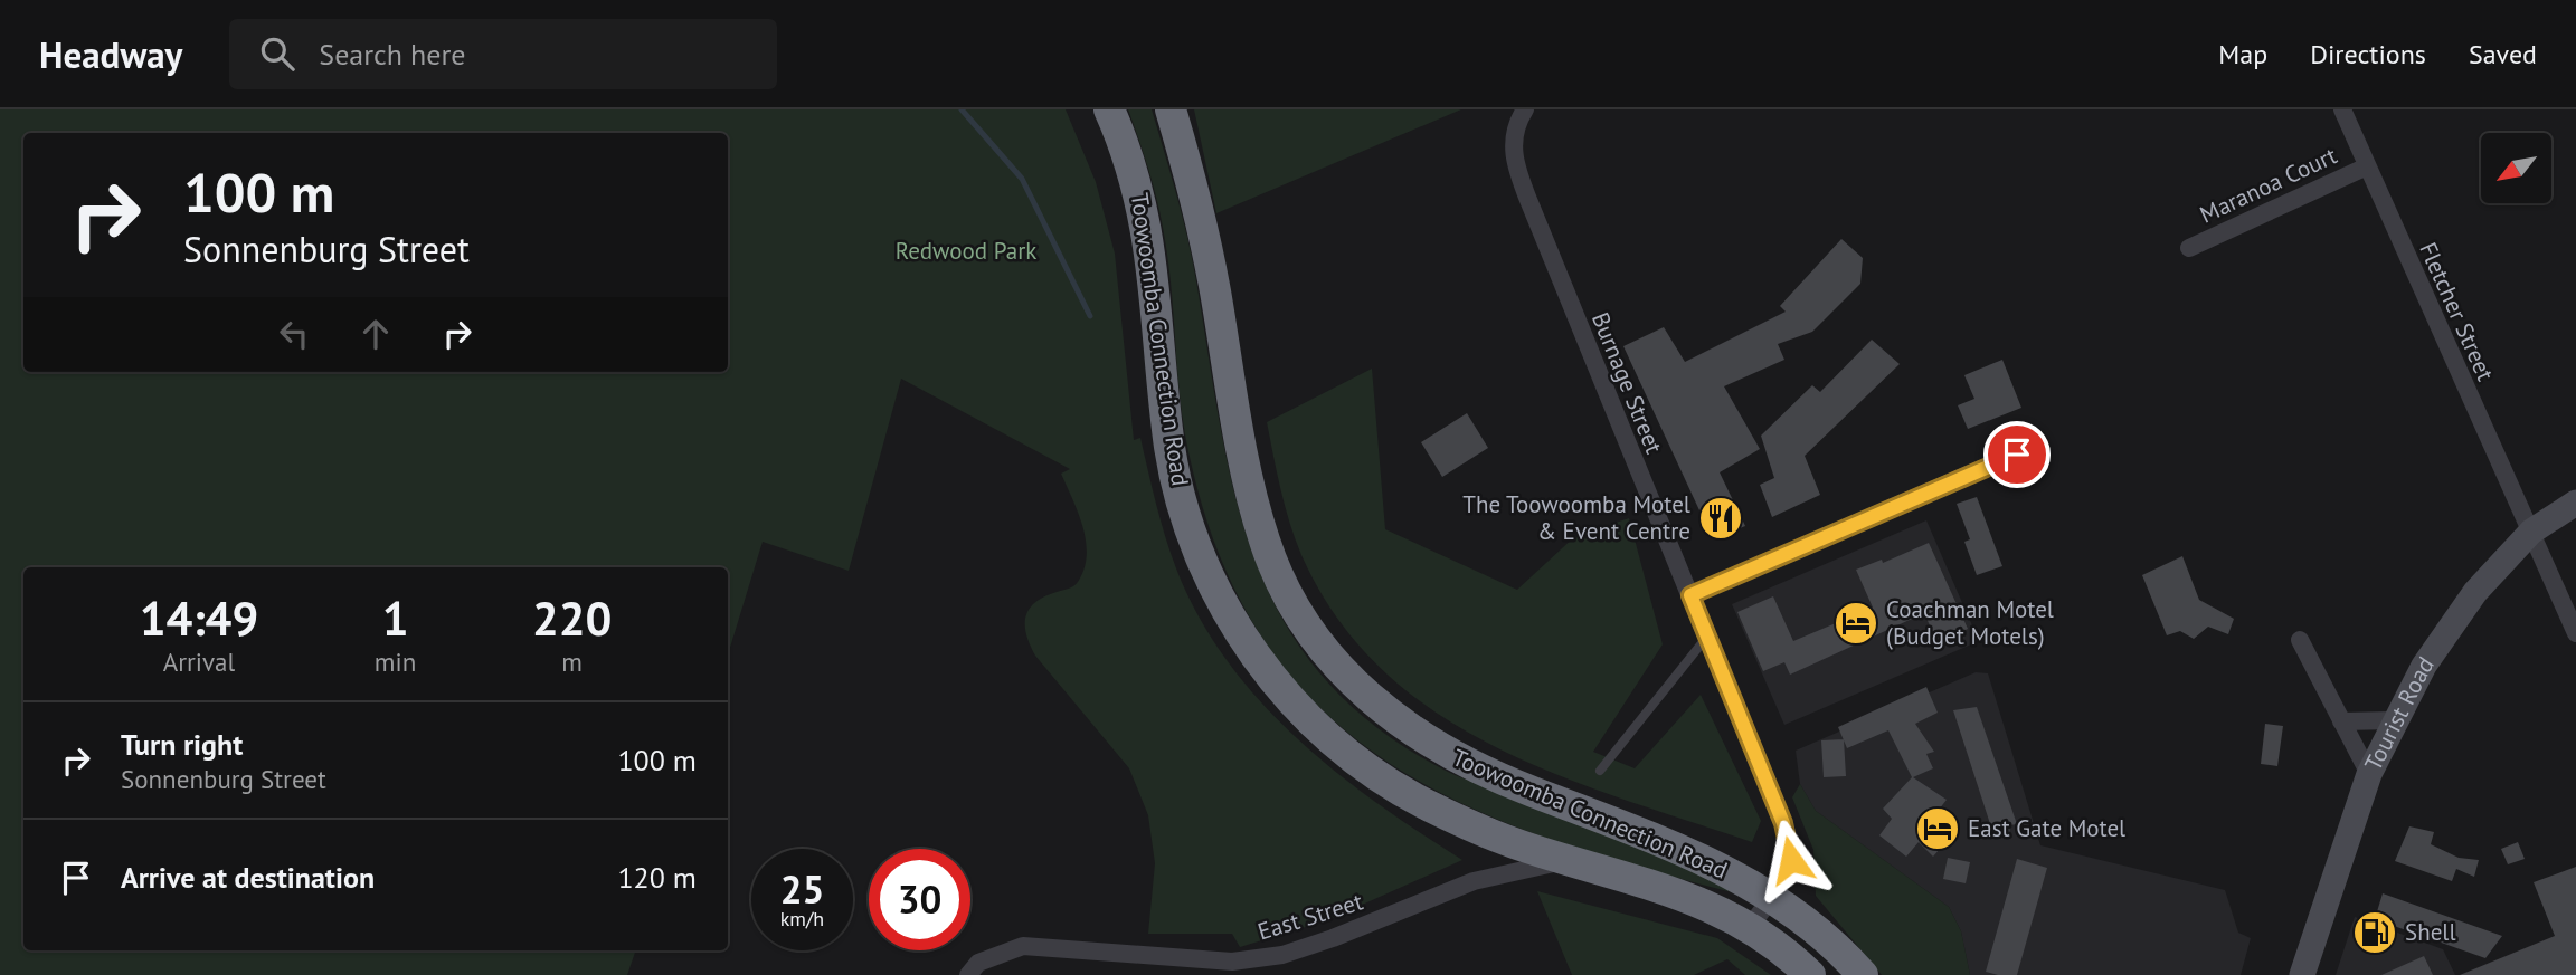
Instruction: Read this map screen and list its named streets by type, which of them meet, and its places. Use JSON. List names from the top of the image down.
{
  "streets": {
    "highway": ["Toowoomba Connection Road"],
    "street": [
      "Maranoa Court",
      "Fletcher Street",
      "Burnage Street",
      "Tourist Road",
      "East Street"
    ]
  },
  "crossings": [
    ["Maranoa Court", "Fletcher Street"],
    ["Fletcher Street", "Tourist Road"],
    ["Toowoomba Connection Road", "Burnage Street"],
    ["Toowoomba Connection Road", "East Street"]
  ],
  "parks": ["Redwood Park"],
  "places": {
    "restaurant": ["The Toowoomba Motel & Event Centre"],
    "hotel": ["Coachman Motel (Budget Motels)", "East Gate Motel"],
    "fuel station": ["Shell"]
  },
  "north": "bottom left",
  "page": {
    "header": "Headway",
    "search": "Search here",
    "nav": ["Map", "Directions", "Saved"],
    "turn": ["100 m", "Sonnenburg Street"],
    "eta": [
      "14:49",
      "Arrival",
      "1",
      "min",
      "220",
      "m"
    ],
    "list": [
      {
        "name": "Turn right",
        "note": "Sonnenburg Street",
        "value": "100 m"
      },
      {
        "name": "Arrive at destination",
        "value": "120 m"
      }
    ],
    "speed": "25 km/h",
    "limit": "30"
  }
}
